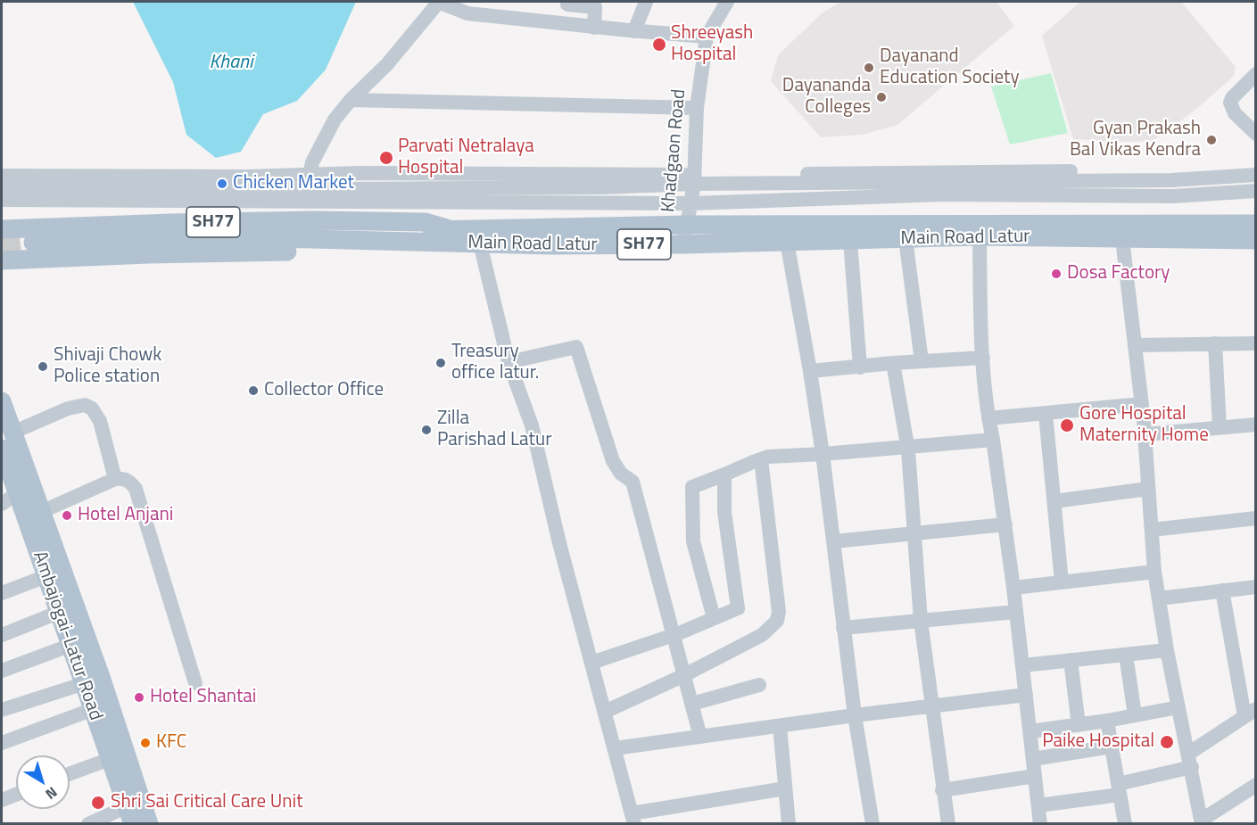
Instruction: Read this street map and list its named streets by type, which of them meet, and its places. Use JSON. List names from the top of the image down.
{
  "streets": {
    "main road": ["SH77", "Main Road Latur", "Ambajogai-Latur Road"],
    "street": ["Khadgaon Road"]
  },
  "crossings": [
    ["Khadgaon Road", "Main Road Latur"],
    ["SH77", "Main Road Latur"]
  ],
  "water": ["Khani"],
  "places": [
    "Shreeyash Hospital",
    "Dayanand Education Society",
    "Dayananda Colleges",
    "Gyan Prakash Bal Vikas Kendra",
    "Parvati Netralaya Hospital",
    "Chicken Market",
    "Dosa Factory",
    "Treasury office latur.",
    "Shivaji Chowk Police station",
    "Collector Office",
    "Gore Hospital Maternity Home",
    "Zilla Parishad Latur",
    "Hotel Anjani",
    "Hotel Shantai",
    "Paike Hospital",
    "KFC",
    "Shri Sai Critical Care Unit"
  ],
  "north": "bottom right"
}
